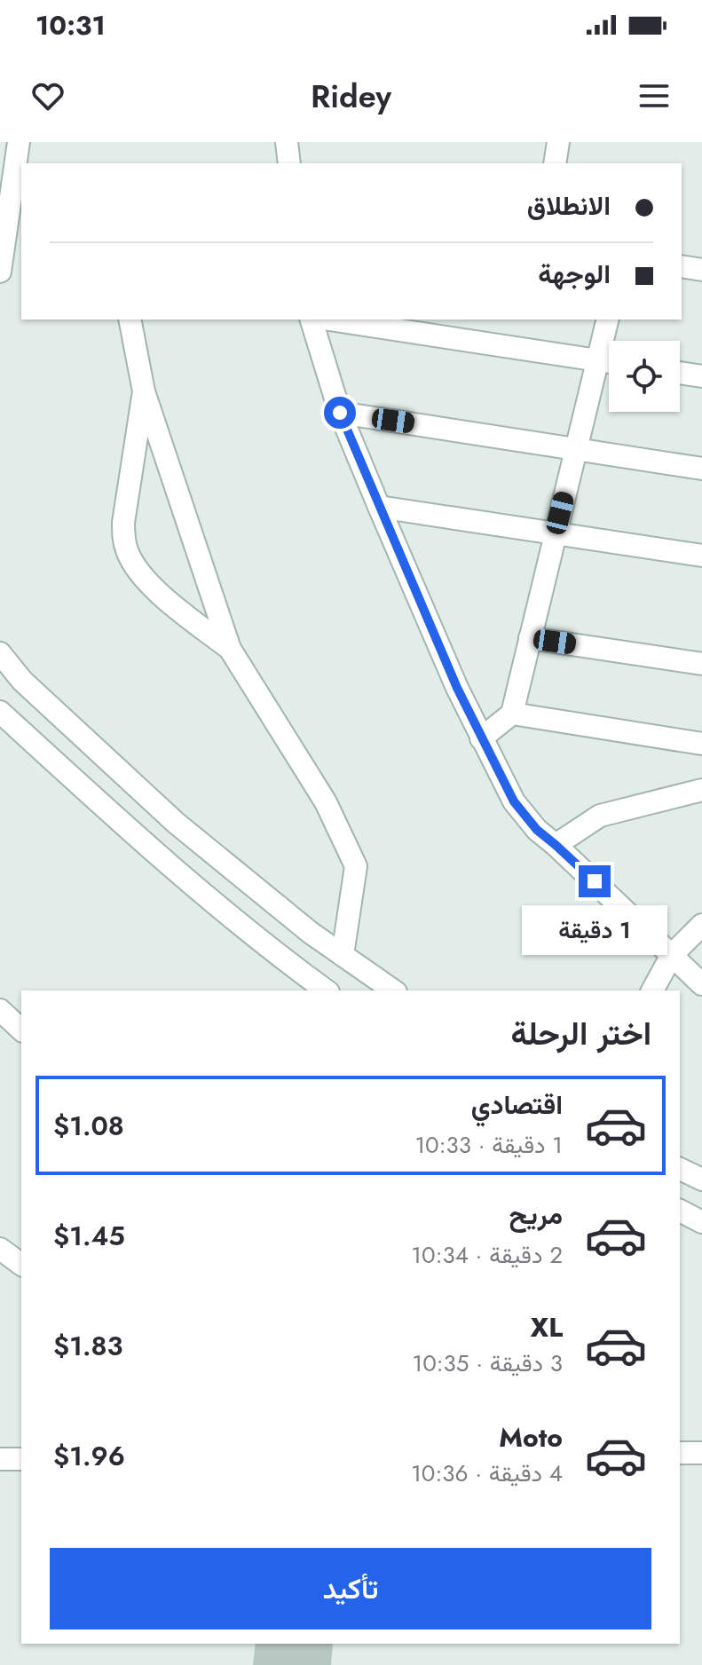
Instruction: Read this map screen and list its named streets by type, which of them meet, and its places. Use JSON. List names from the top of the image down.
{
  "page": {
    "status": "10:31",
    "header": "Ridey",
    "banner": ["الانطلاق", "الوجهة"],
    "bubble": "1 دقيقة",
    "heading": "اختر الرحلة",
    "list": [
      {
        "name": "اقتصادي",
        "note": "1 دقيقة · 10:33",
        "value": "$1.08"
      },
      {
        "name": "مريح",
        "note": "2 دقيقة · 10:34",
        "value": "$1.45"
      },
      {
        "name": "XL",
        "note": "3 دقيقة · 10:35",
        "value": "$1.83"
      },
      {
        "name": "Moto",
        "note": "4 دقيقة · 10:36",
        "value": "$1.96"
      }
    ],
    "buttons": "تأكيد"
  }
}
